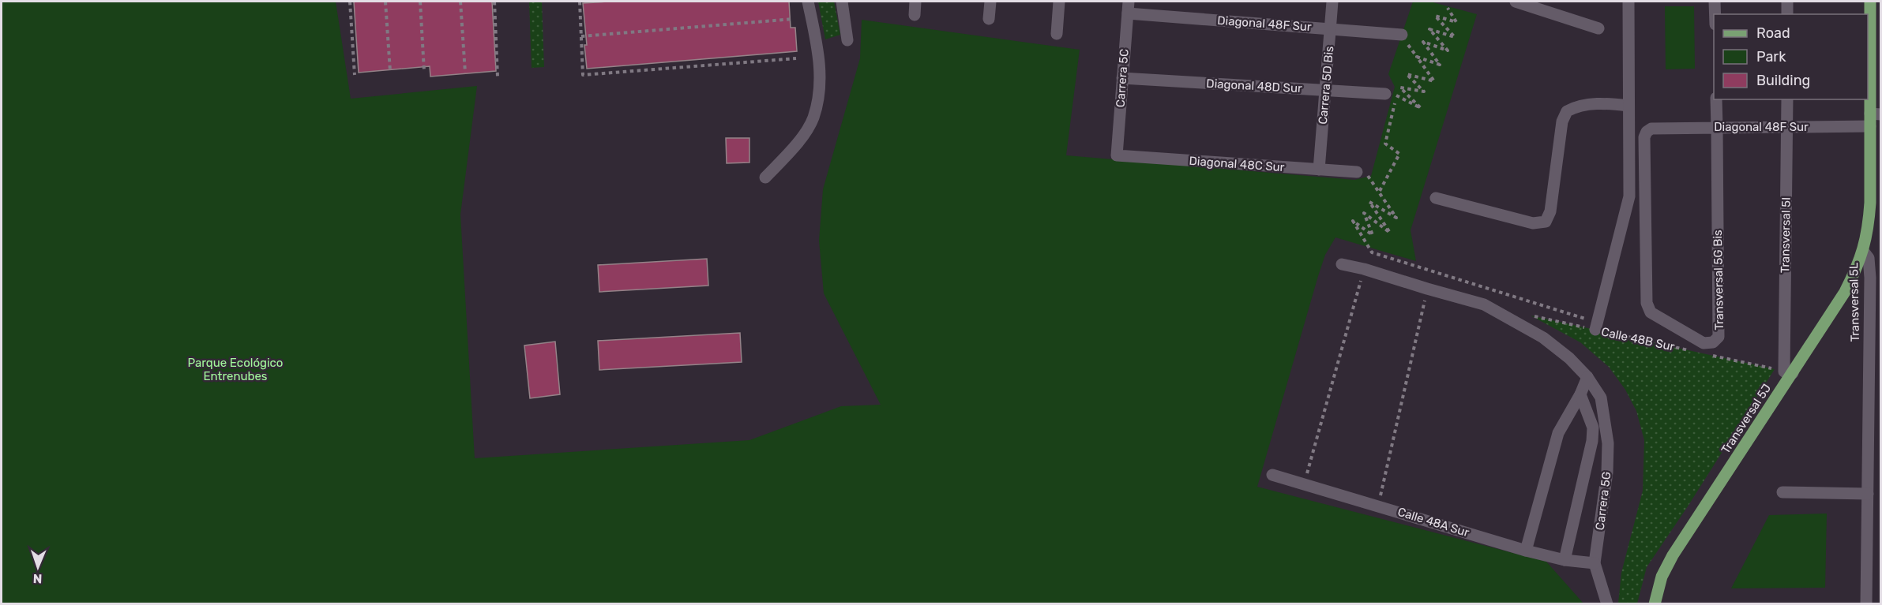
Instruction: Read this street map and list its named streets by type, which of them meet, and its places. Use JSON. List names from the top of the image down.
{
  "streets": {
    "main road": ["Transversal 5L", "Transversal 5J"],
    "street": [
      "Diagonal 48F Sur",
      "Carrera 5C",
      "Carrera 5D Bis",
      "Diagonal 48D Sur",
      "Diagonal 48C Sur",
      "Transversal 5I",
      "Transversal 5G Bis",
      "Carrera 5G",
      "Calle 48A Sur"
    ],
    "path": ["Calle 48B Sur"]
  },
  "crossings": [
    ["Diagonal 48F Sur", "Carrera 5C"],
    ["Diagonal 48F Sur", "Carrera 5D Bis"],
    ["Diagonal 48F Sur", "Transversal 5I"],
    ["Diagonal 48F Sur", "Transversal 5G Bis"],
    ["Diagonal 48F Sur", "Transversal 5L"],
    ["Carrera 5C", "Diagonal 48D Sur"],
    ["Carrera 5C", "Diagonal 48C Sur"],
    ["Carrera 5D Bis", "Diagonal 48D Sur"],
    ["Carrera 5D Bis", "Diagonal 48C Sur"],
    ["Transversal 5I", "Transversal 5J"],
    ["Transversal 5L", "Transversal 5J"],
    ["Carrera 5G", "Calle 48A Sur"]
  ],
  "parks": ["Parque Ecológico Entrenubes"],
  "legend": ["Road", "Park", "Building"],
  "north": "bottom"
}
